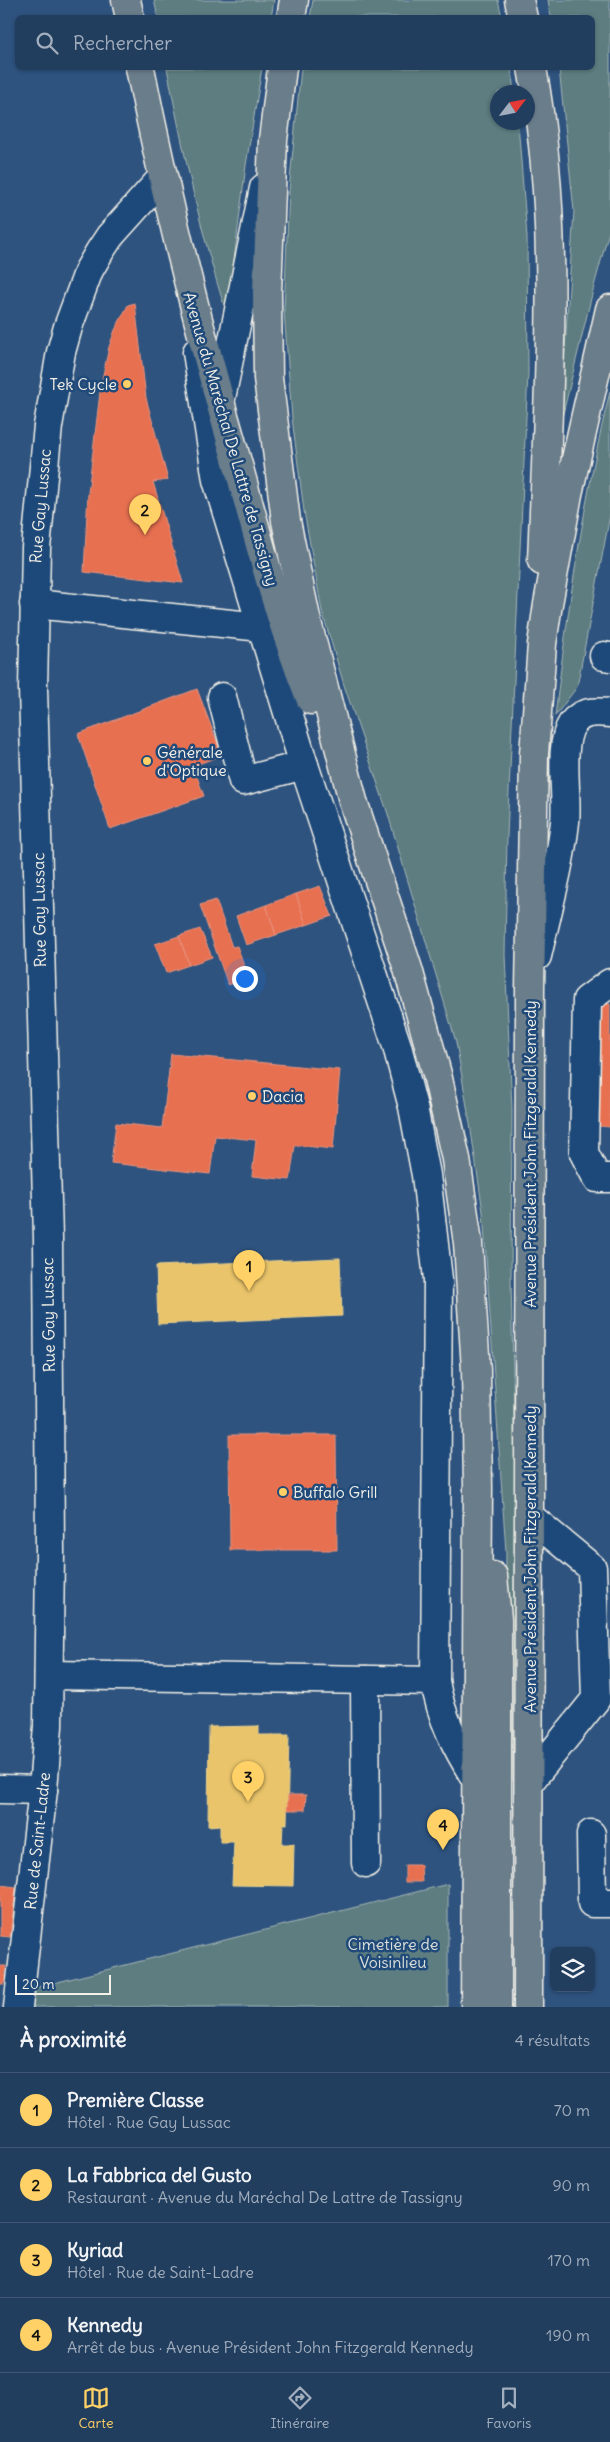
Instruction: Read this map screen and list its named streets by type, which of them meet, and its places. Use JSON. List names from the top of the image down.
{
  "streets": {
    "main road": ["Avenue du Maréchal De Lattre de Tassigny", "Avenue Président John Fitzgerald Kennedy"],
    "street": ["Rue Gay Lussac", "Rue de Saint-Ladre"]
  },
  "crossings": [
    ["Avenue du Maréchal De Lattre de Tassigny", "Rue Gay Lussac"],
    ["Avenue du Maréchal De Lattre de Tassigny", "Avenue Président John Fitzgerald Kennedy"],
    ["Rue Gay Lussac", "Rue de Saint-Ladre"]
  ],
  "parks": ["Cimetière de Voisinlieu"],
  "places": [
    "Tek Cycle",
    "Générale d'Optique",
    "Dacia",
    "Buffalo Grill"
  ],
  "scale_bar": "20 m",
  "north": "top right",
  "page": {
    "search": "Rechercher",
    "pins": [
      "2",
      "1",
      "3",
      "4"
    ],
    "scale": "20 m",
    "heading": ["À proximité", "4 résultats"],
    "list": [
      {
        "mark": "1",
        "name": "Première Classe",
        "note": "Hôtel · Rue Gay Lussac",
        "value": "70 m"
      },
      {
        "mark": "2",
        "name": "La Fabbrica del Gusto",
        "note": "Restaurant · Avenue du Maréchal De Lattre de Tassigny",
        "value": "90 m"
      },
      {
        "mark": "3",
        "name": "Kyriad",
        "note": "Hôtel · Rue de Saint-Ladre",
        "value": "170 m"
      },
      {
        "mark": "4",
        "name": "Kennedy",
        "note": "Arrêt de bus · Avenue Président John Fitzgerald Kennedy",
        "value": "190 m"
      }
    ],
    "nav": ["Carte", "Itinéraire", "Favoris"]
  }
}
